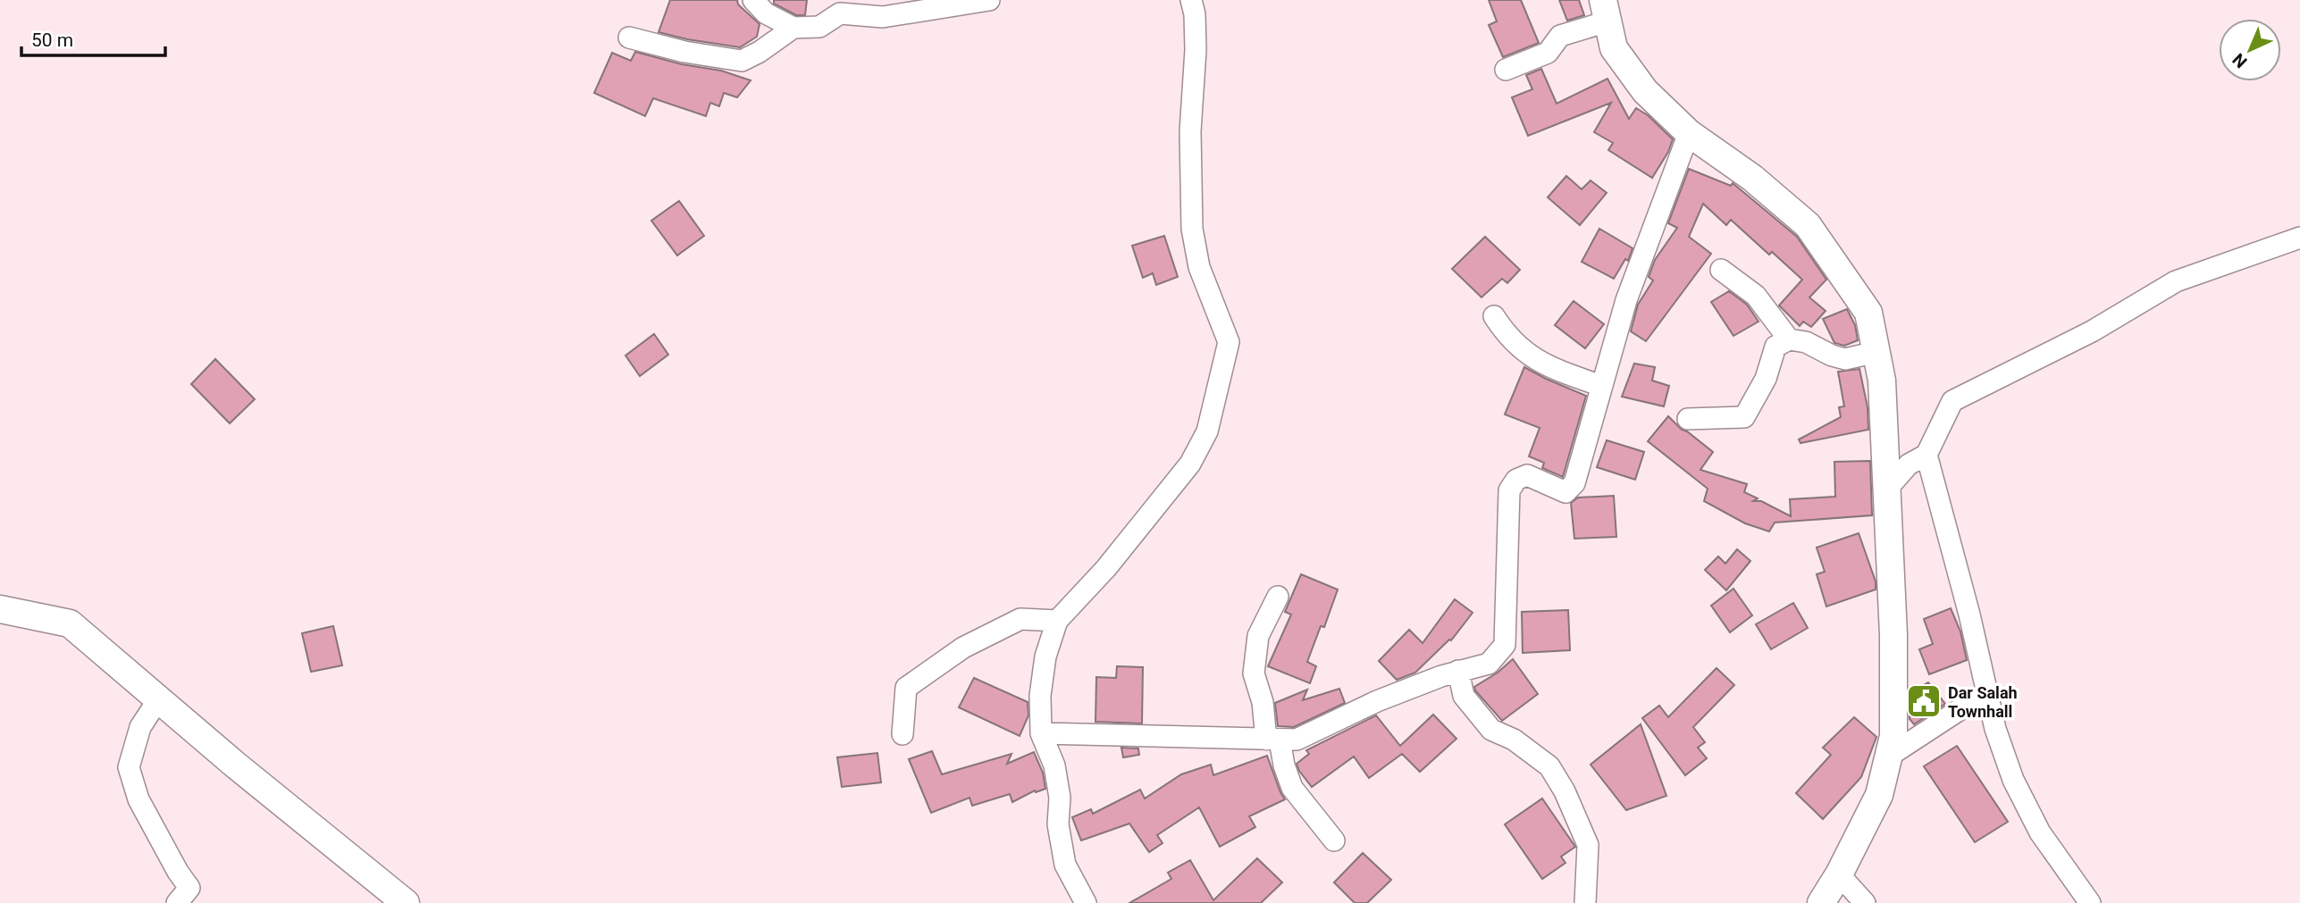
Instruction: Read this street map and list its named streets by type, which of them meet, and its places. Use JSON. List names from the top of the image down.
{
  "places": {
    "public building": ["Dar Salah Townhall"]
  },
  "scale_bar": "50 m",
  "north": "bottom left"
}
